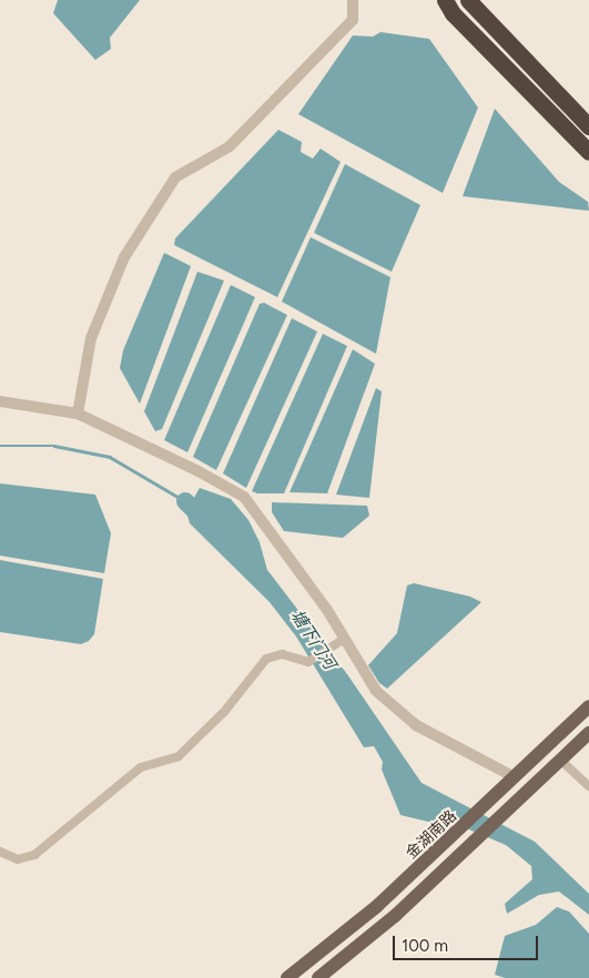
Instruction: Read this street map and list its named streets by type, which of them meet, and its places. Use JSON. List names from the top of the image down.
{
  "streets": {
    "main road": ["金湖南路"]
  },
  "water": ["塘下门河"],
  "scale_bar": "100 m"
}
